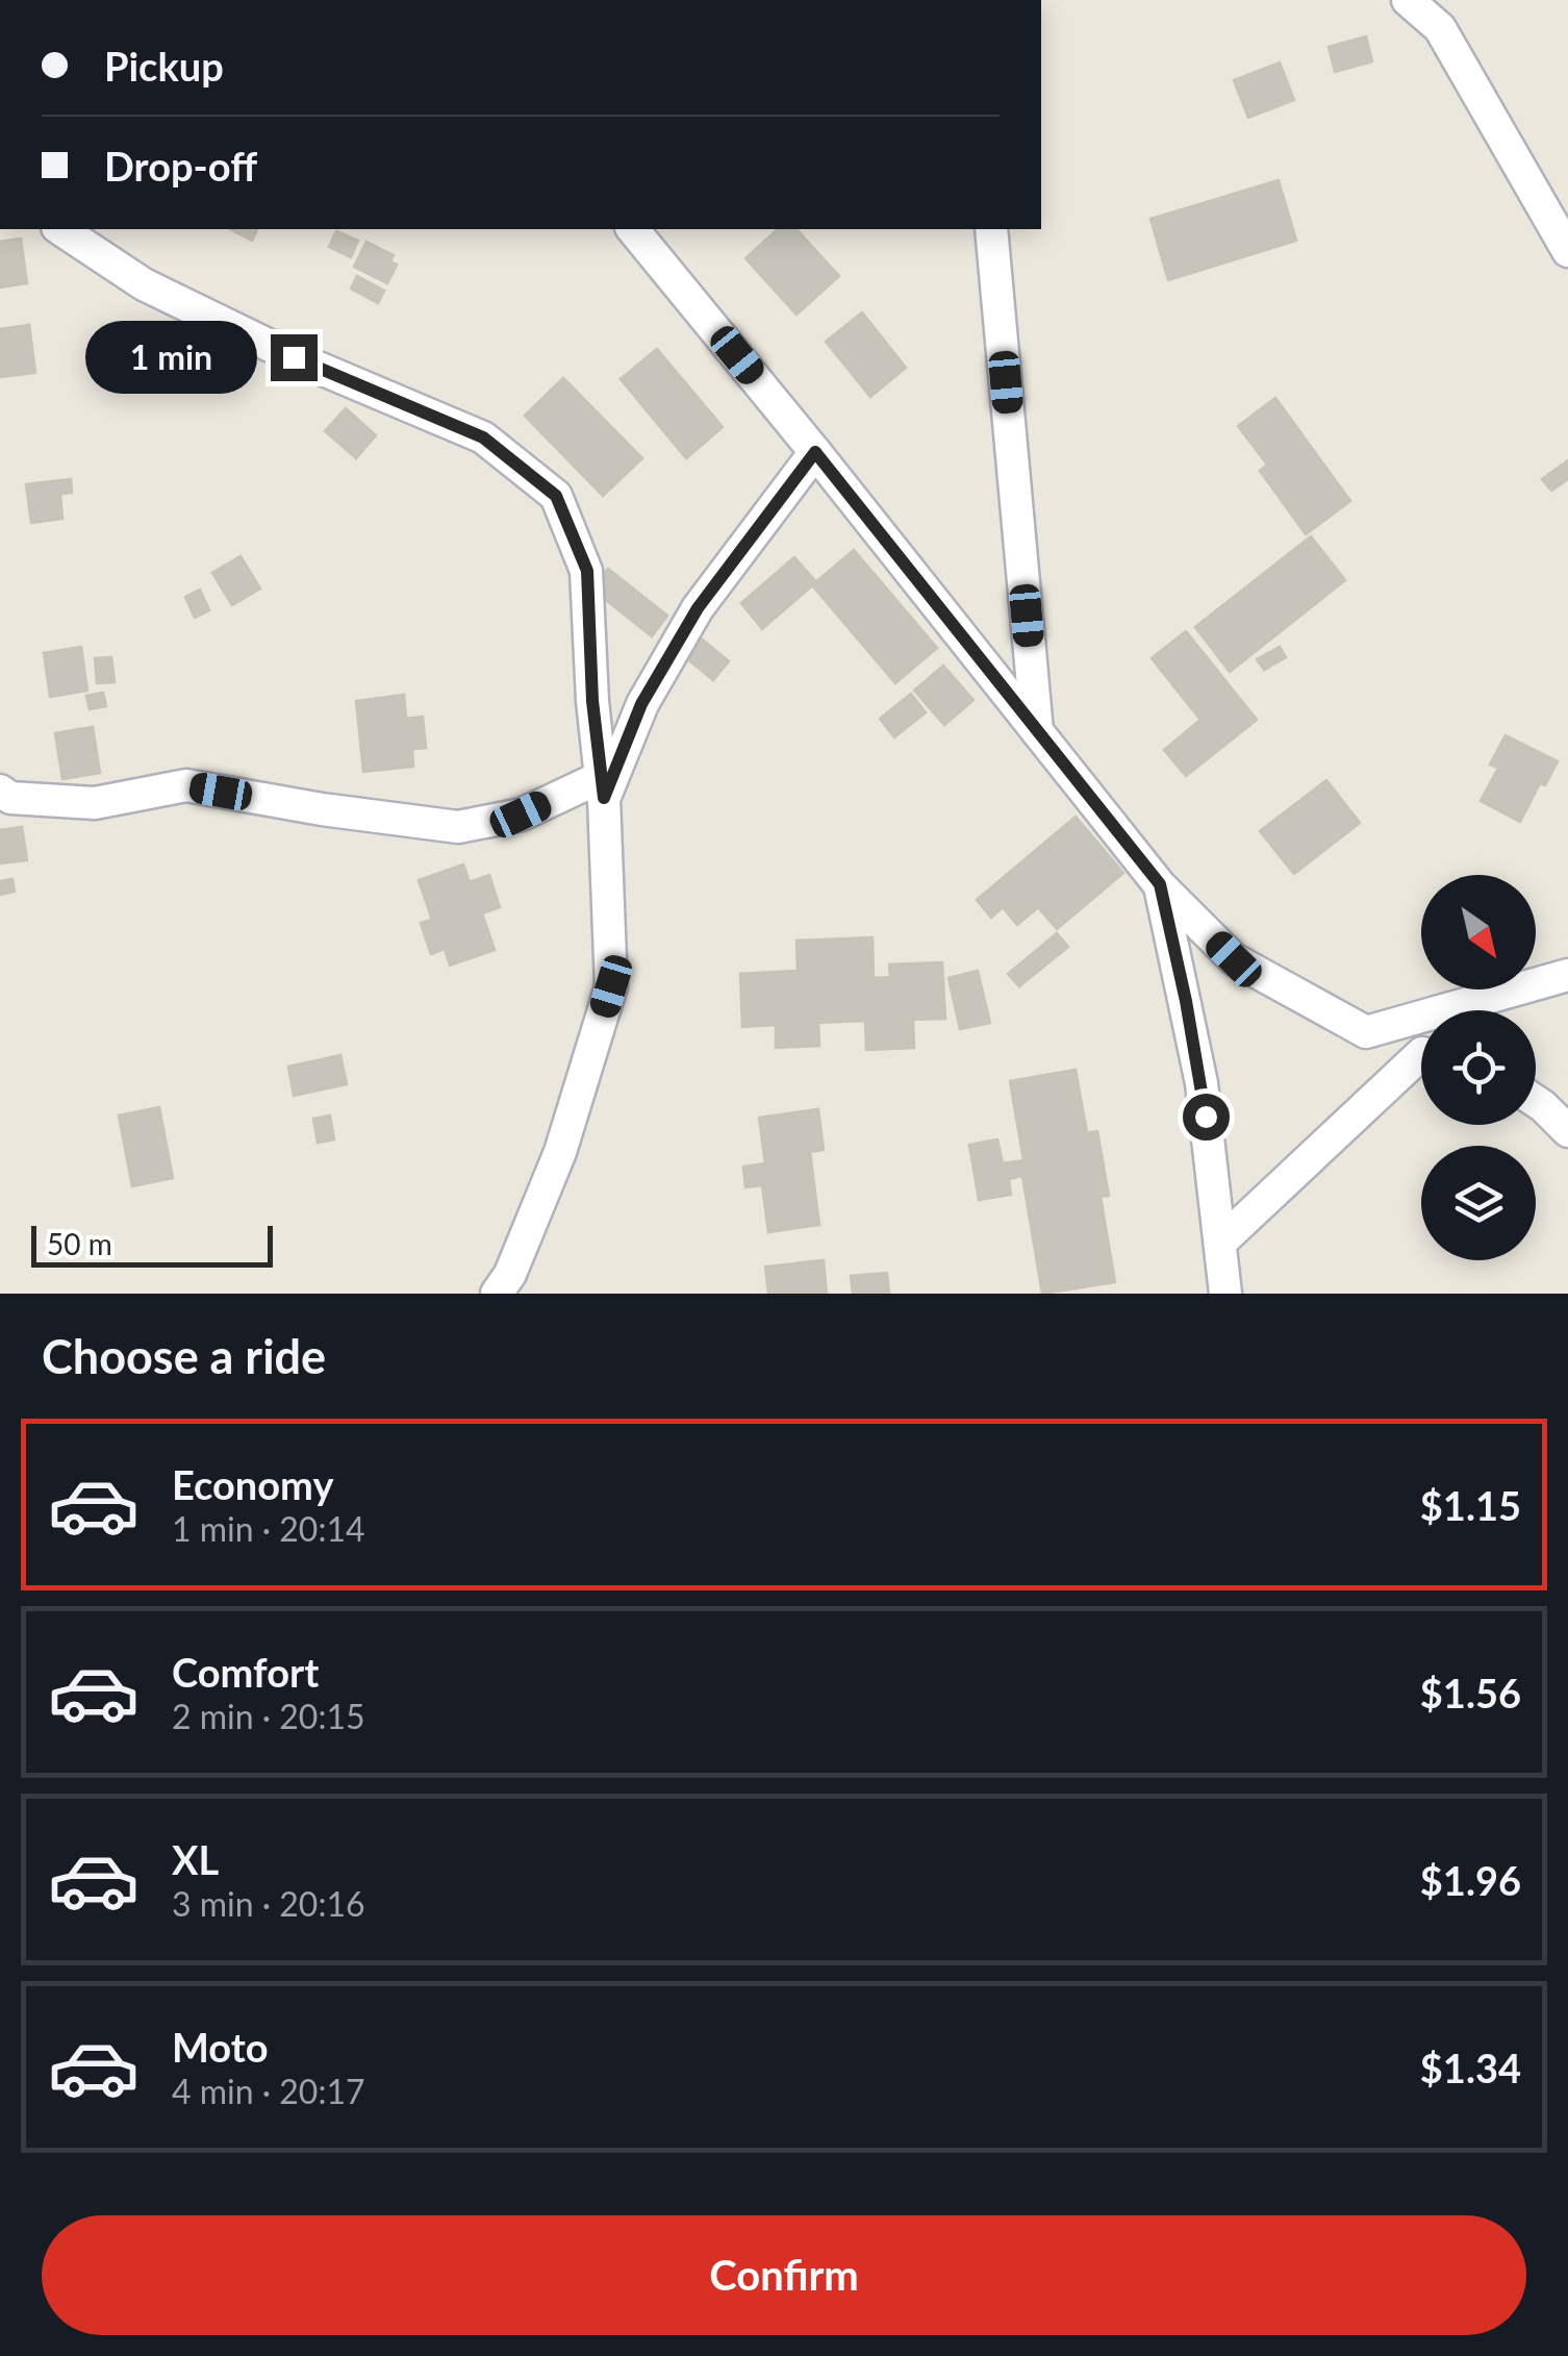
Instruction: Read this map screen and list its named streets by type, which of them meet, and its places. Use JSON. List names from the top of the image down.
{
  "scale_bar": "50 m",
  "north": "bottom right",
  "page": {
    "banner": ["Pickup", "Drop-off"],
    "bubble": "1 min",
    "scale": "50 m",
    "heading": "Choose a ride",
    "list": [
      {
        "name": "Economy",
        "note": "1 min · 20:14",
        "value": "$1.15"
      },
      {
        "name": "Comfort",
        "note": "2 min · 20:15",
        "value": "$1.56"
      },
      {
        "name": "XL",
        "note": "3 min · 20:16",
        "value": "$1.96"
      },
      {
        "name": "Moto",
        "note": "4 min · 20:17",
        "value": "$1.34"
      }
    ],
    "buttons": "Confirm"
  }
}
